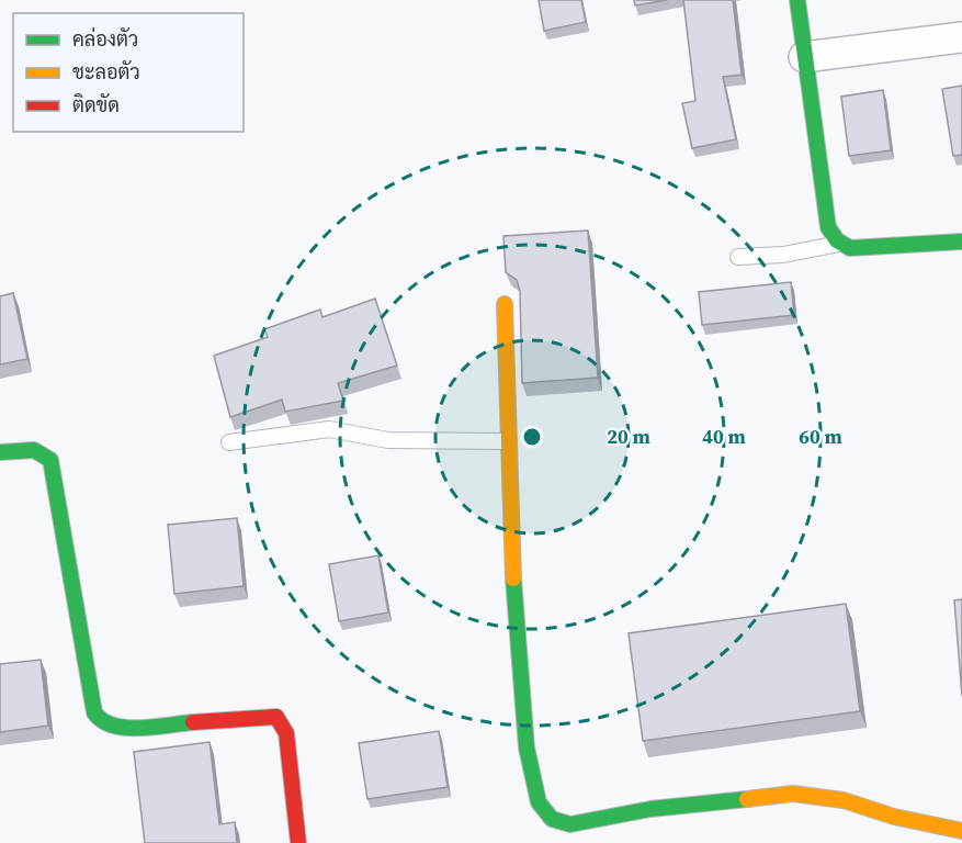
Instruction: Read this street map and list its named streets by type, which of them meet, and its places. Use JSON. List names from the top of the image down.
{
  "legend": ["คล่องตัว", "ชะลอตัว", "ติดขัด"],
  "rings": ["20 m", "40 m", "60 m"]
}
